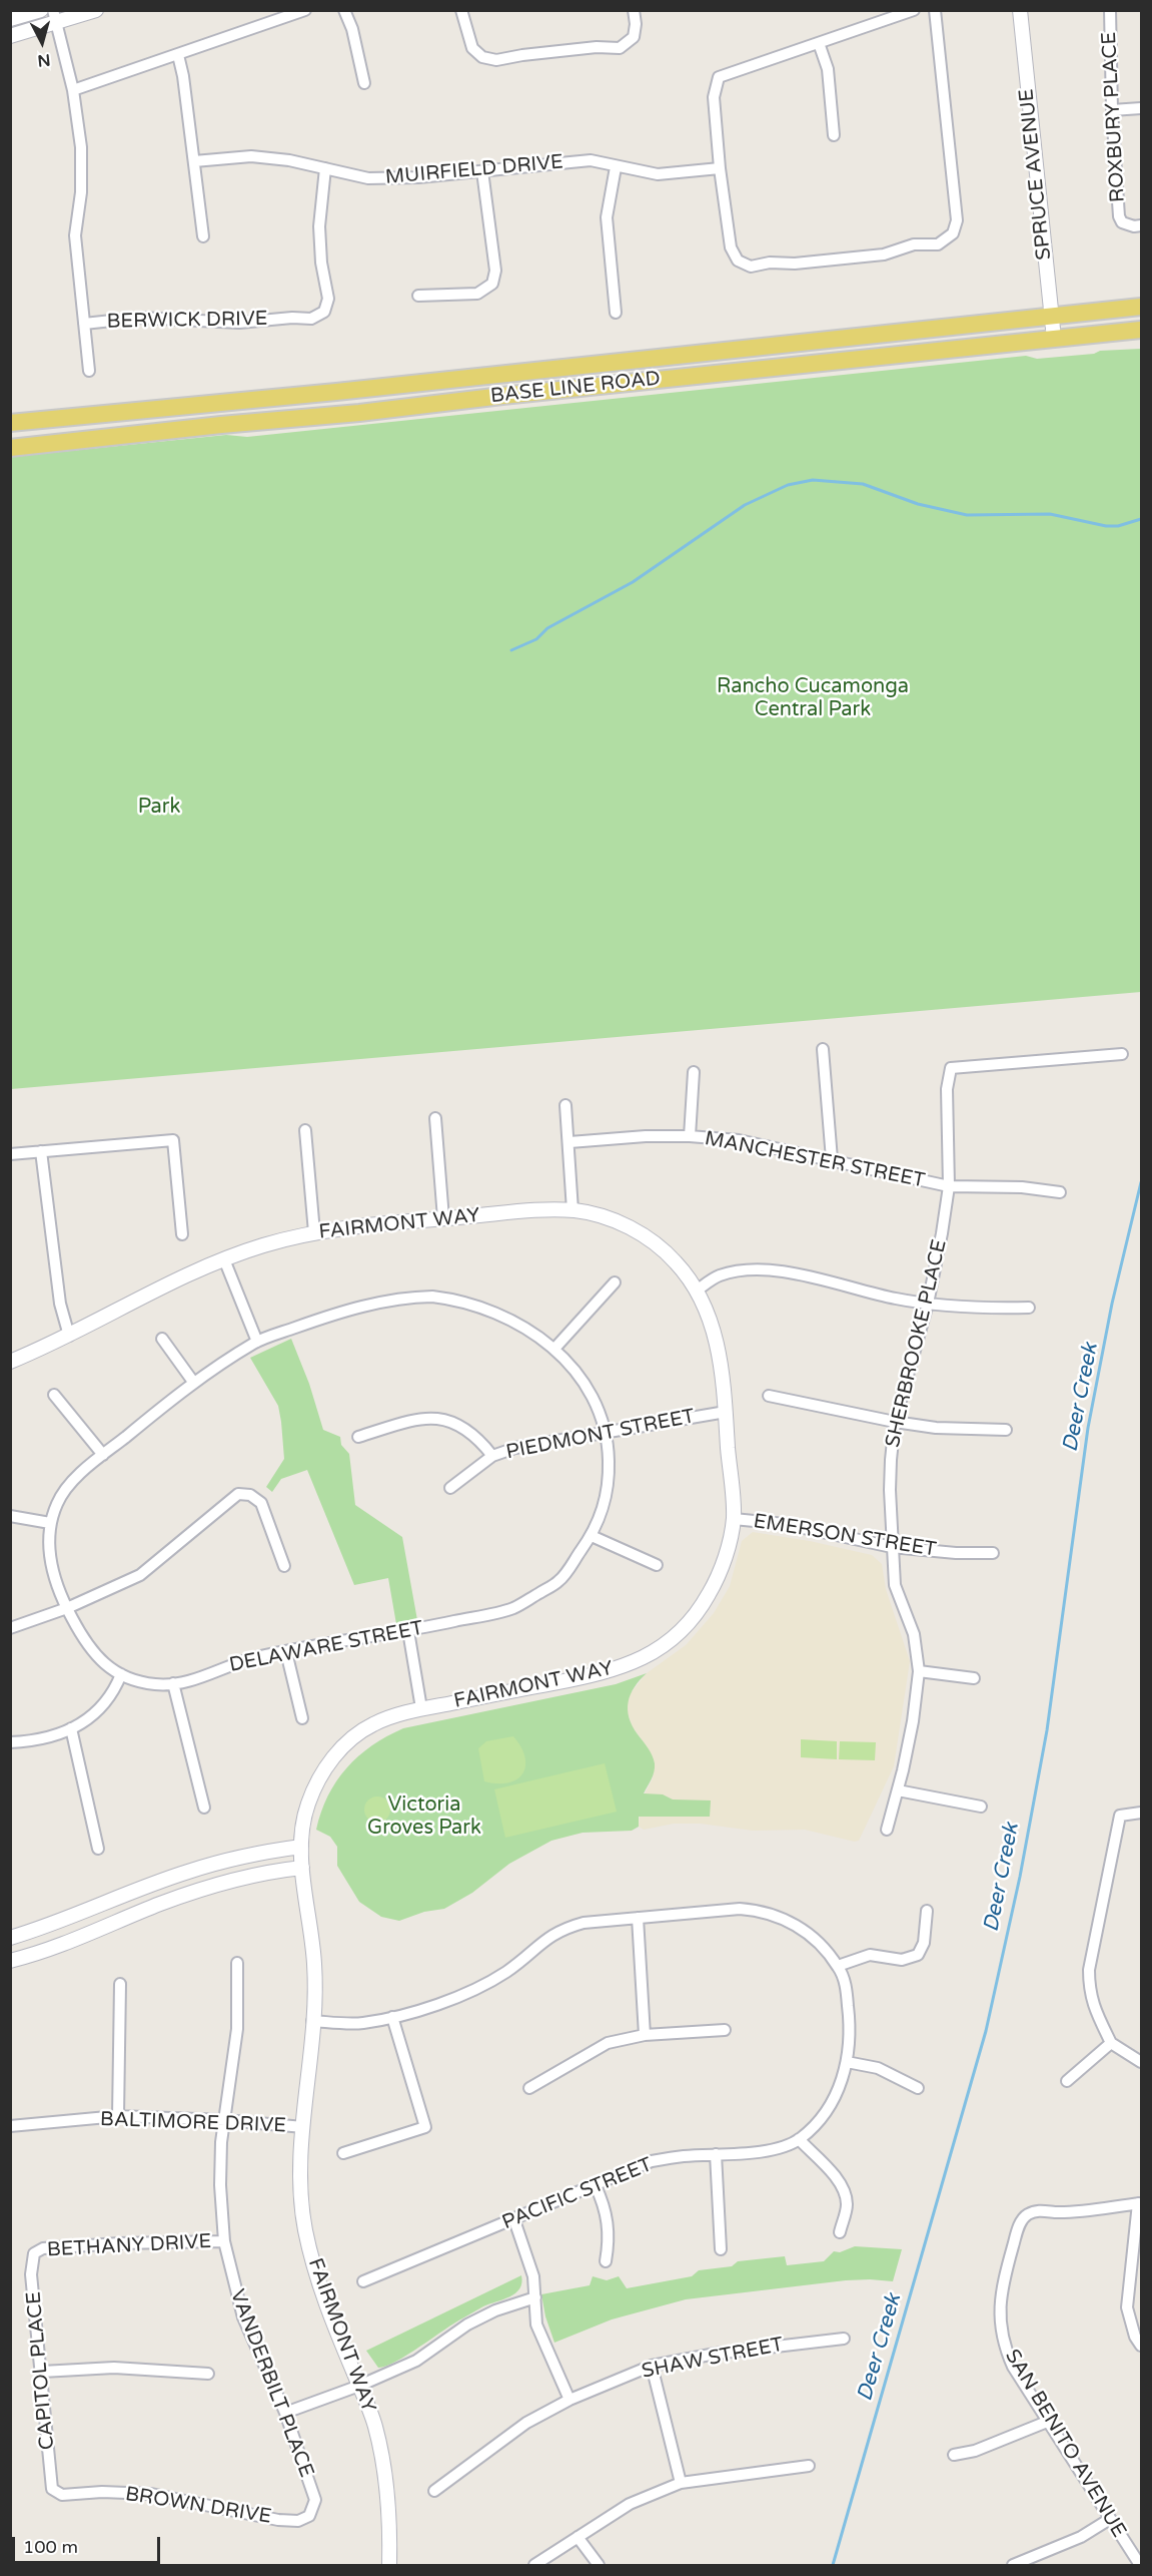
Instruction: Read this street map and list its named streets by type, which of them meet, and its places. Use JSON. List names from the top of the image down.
{
  "streets": {
    "main road": ["BASE LINE ROAD"],
    "street": [
      "ROXBURY PLACE",
      "MUIRFIELD DRIVE",
      "SPRUCE AVENUE",
      "BERWICK DRIVE",
      "MANCHESTER STREET",
      "FAIRMONT WAY",
      "SHERBROOKE PLACE",
      "PIEDMONT STREET",
      "EMERSON STREET",
      "DELAWARE STREET",
      "BALTIMORE DRIVE",
      "PACIFIC STREET",
      "BETHANY DRIVE",
      "SHAW STREET",
      "CAPITOL PLACE",
      "VANDERBILT PLACE",
      "SAN BENITO AVENUE",
      "BROWN DRIVE"
    ]
  },
  "crossings": [
    ["MUIRFIELD DRIVE", "BERWICK DRIVE"],
    ["SPRUCE AVENUE", "BASE LINE ROAD"],
    ["MANCHESTER STREET", "SHERBROOKE PLACE"],
    ["FAIRMONT WAY", "PIEDMONT STREET"],
    ["FAIRMONT WAY", "EMERSON STREET"],
    ["FAIRMONT WAY", "BALTIMORE DRIVE"],
    ["SHERBROOKE PLACE", "EMERSON STREET"],
    ["PIEDMONT STREET", "DELAWARE STREET"],
    ["BALTIMORE DRIVE", "VANDERBILT PLACE"],
    ["BETHANY DRIVE", "CAPITOL PLACE"],
    ["BETHANY DRIVE", "VANDERBILT PLACE"],
    ["CAPITOL PLACE", "BROWN DRIVE"],
    ["VANDERBILT PLACE", "BROWN DRIVE"]
  ],
  "water": ["Deer Creek"],
  "parks": ["Rancho Cucamonga Central Park", "Park", "Victoria Groves Park"],
  "scale_bar": "100 m",
  "north": "bottom"
}
